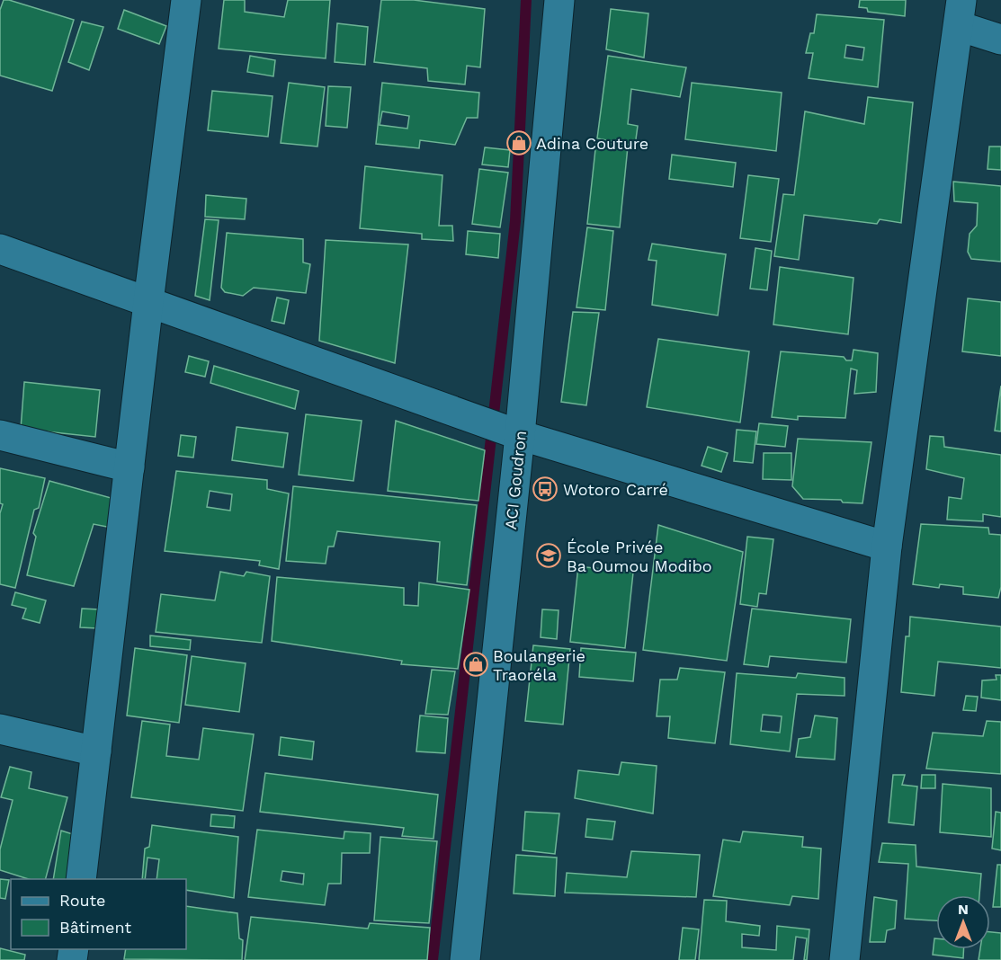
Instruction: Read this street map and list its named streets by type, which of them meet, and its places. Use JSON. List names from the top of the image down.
{
  "streets": {
    "street": ["ACI Goudron"]
  },
  "places": {
    "shop": ["Adina Couture", "Boulangerie Traoréla"],
    "bus stop": ["Wotoro Carré"],
    "school or university": ["École Privée Ba Oumou Modibo"]
  },
  "legend": ["Route", "Bâtiment"],
  "north": "top"
}
